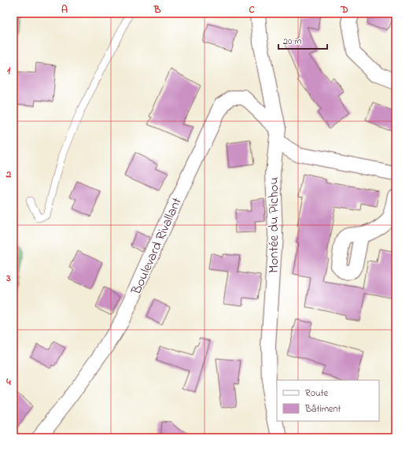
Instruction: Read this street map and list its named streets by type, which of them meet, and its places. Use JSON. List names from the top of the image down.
{
  "streets": {
    "street": ["Montée du Pichou", "Boulevard Rivallant"]
  },
  "crossings": [
    ["Montée du Pichou", "Boulevard Rivallant"]
  ],
  "legend": ["Route", "Bâtiment"],
  "scale_bar": "20 m",
  "grid": {
    "columns": [
      "A",
      "B",
      "C",
      "D"
    ],
    "rows": [
      "1",
      "2",
      "3",
      "4"
    ]
  }
}
